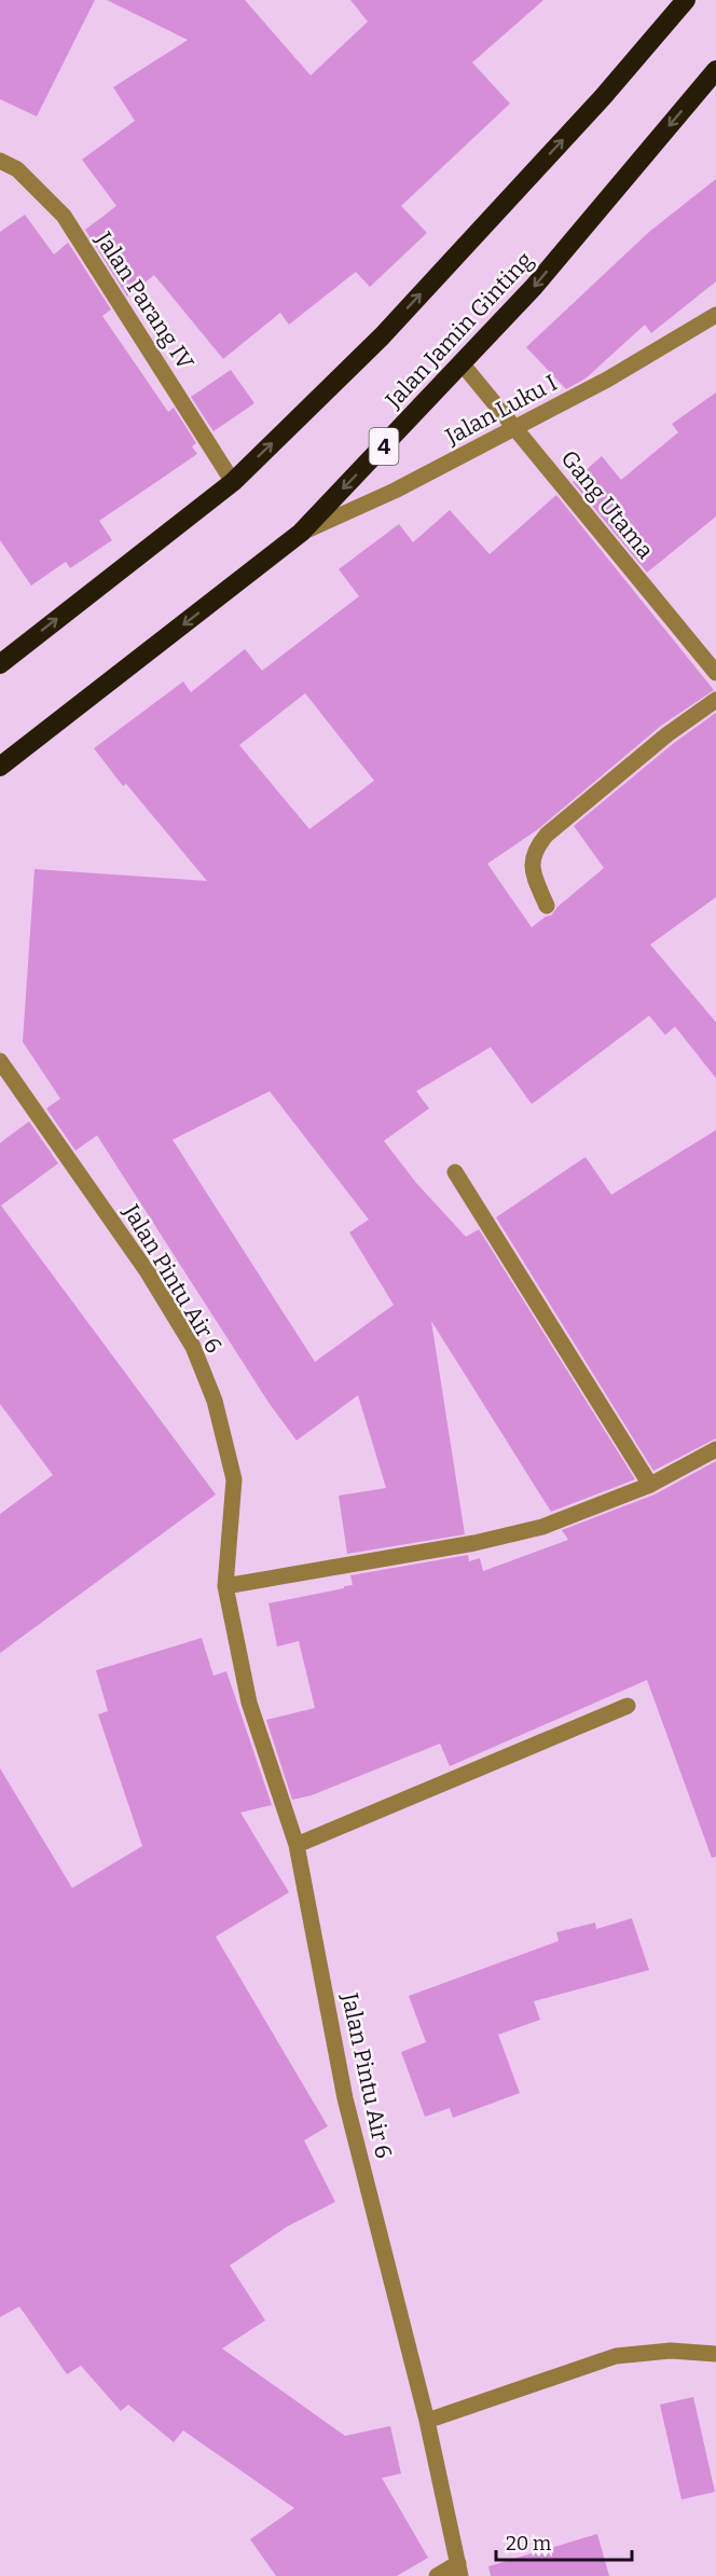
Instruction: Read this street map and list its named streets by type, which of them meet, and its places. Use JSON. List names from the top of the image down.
{
  "streets": {
    "highway": ["Jalan Jamin Ginting", "4"],
    "street": [
      "Jalan Parang IV",
      "Jalan Luku I",
      "Gang Utama",
      "Jalan Pintu Air 6"
    ]
  },
  "crossings": [
    ["Jalan Jamin Ginting", "Jalan Luku I"],
    ["Jalan Jamin Ginting", "Gang Utama"],
    ["Jalan Luku I", "Gang Utama"]
  ],
  "scale_bar": "20 m"
}
